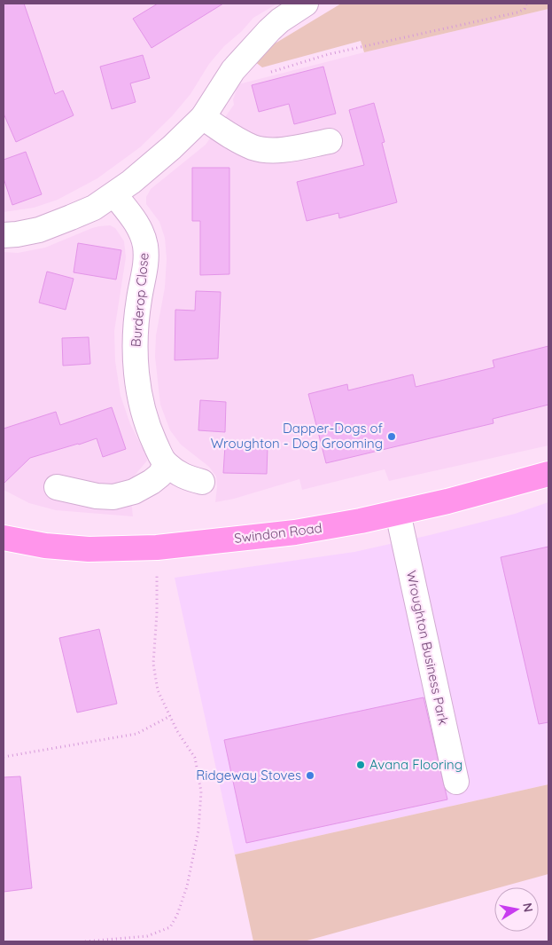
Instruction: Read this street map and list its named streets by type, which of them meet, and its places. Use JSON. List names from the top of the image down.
{
  "streets": {
    "main road": ["Swindon Road"],
    "street": ["Burderop Close", "Wroughton Business Park"]
  },
  "crossings": [
    ["Swindon Road", "Wroughton Business Park"]
  ],
  "places": ["Dapper-Dogs of Wroughton - Dog Grooming", "Avana Flooring", "Ridgeway Stoves"],
  "north": "right"
}
